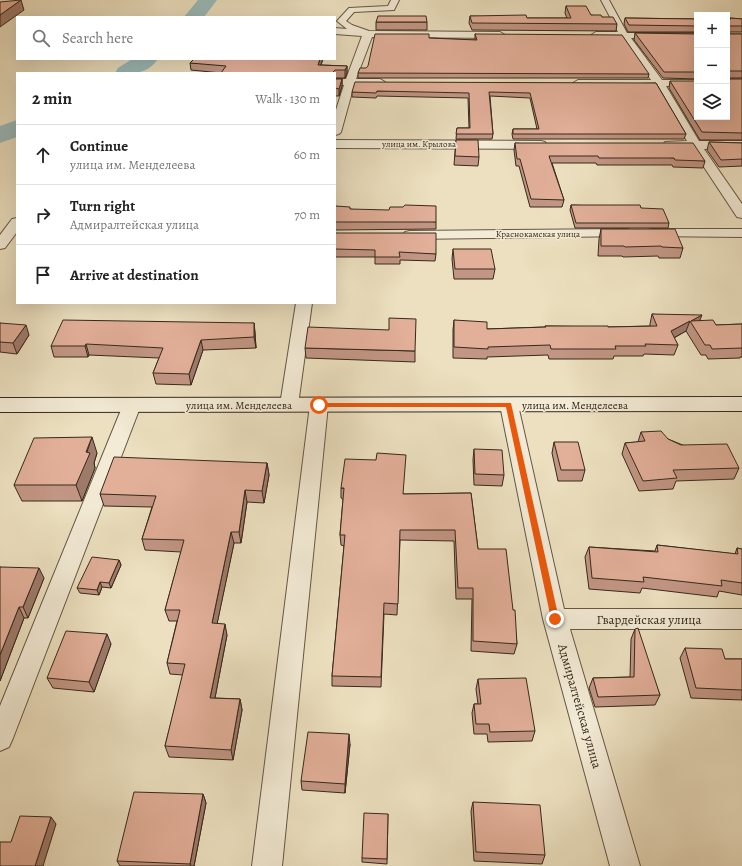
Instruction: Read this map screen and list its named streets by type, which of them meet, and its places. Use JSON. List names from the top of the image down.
{
  "streets": {
    "main road": ["улица им. Менделеева"],
    "street": [
      "улица им. Крылова",
      "Краснокамская улица",
      "Гвардейская улица",
      "Адмиралтейская улица"
    ]
  },
  "crossings": [
    ["улица им. Менделеева", "Адмиралтейская улица"],
    ["Гвардейская улица", "Адмиралтейская улица"]
  ],
  "page": {
    "map_buttons": ["+", "−"],
    "search": "Search here",
    "heading": ["2 min", "Walk · 130 m"],
    "list": [
      ["Continue", "улица им. Менделеева", "60 m"],
      ["Turn right", "Адмиралтейская улица", "70 m"],
      "Arrive at destination"
    ]
  }
}
